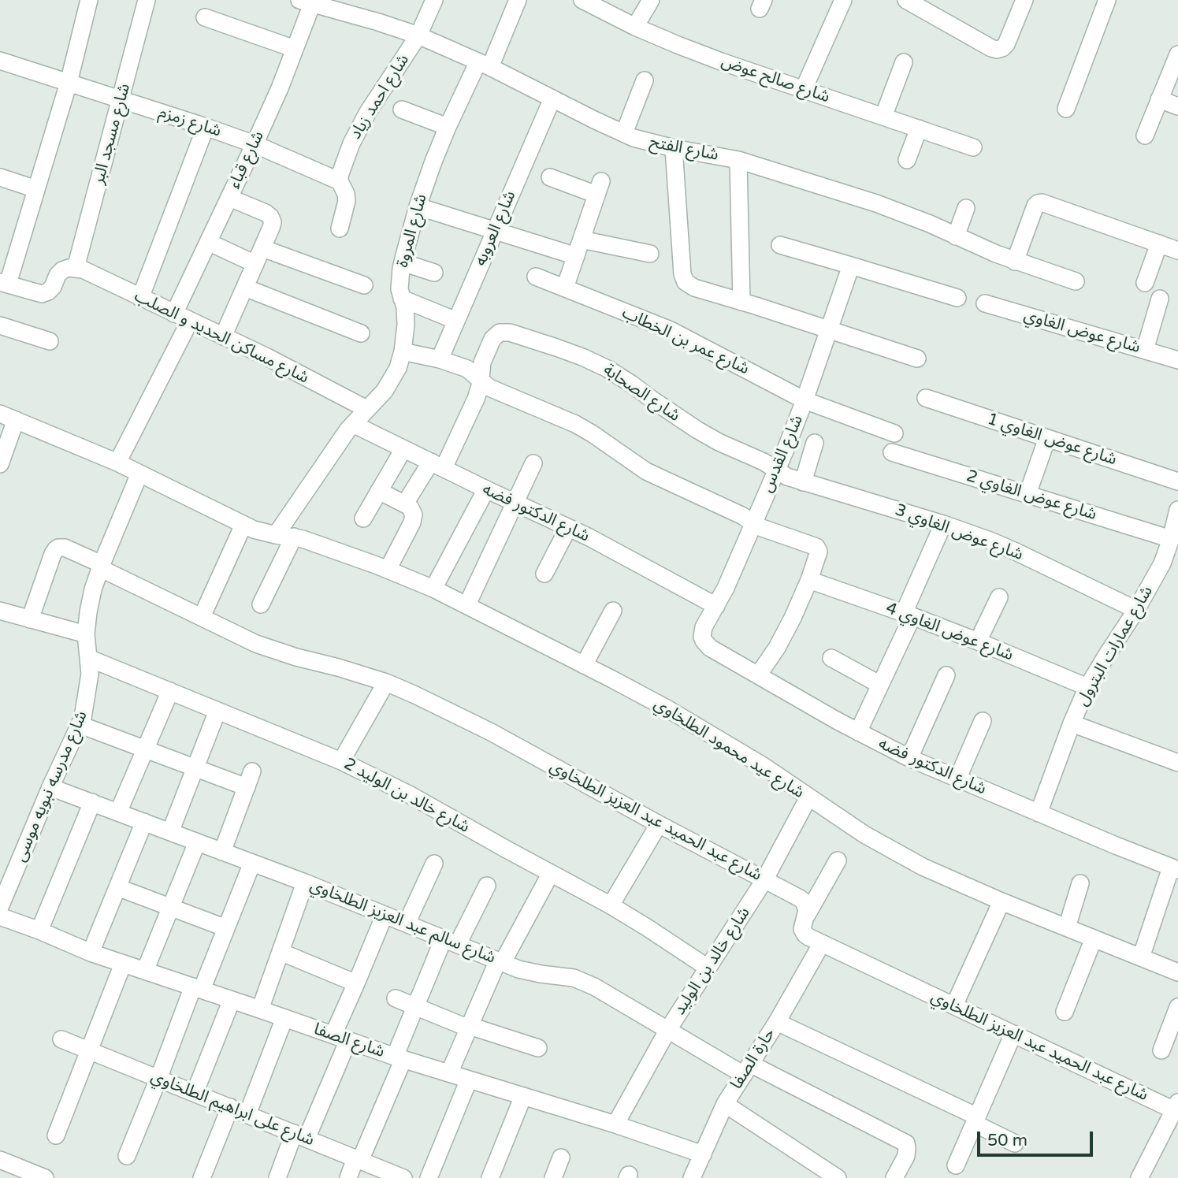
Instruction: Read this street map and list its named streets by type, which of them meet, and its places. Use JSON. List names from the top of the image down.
{
  "streets": {
    "street": [
      "شارع صالح عوض",
      "شارع احمد زياد",
      "شارع زمزم",
      "شارع مسجد البر",
      "شارع الفتح",
      "شارع قباء",
      "شارع العروبه",
      "شارع المروة",
      "شارع عوض الغاوي",
      "شارع مساكن الحديد و الصلب",
      "شارع عمر بن الخطاب",
      "شارع الصحابة",
      "شارع عوض الغاوي 1",
      "شارع القدس",
      "شارع عوض الغاوي 2",
      "شارع الدكتور فضه",
      "شارع عوض الغاوي 3",
      "شارع عوض الغاوي 4",
      "شارع عمارات البترول",
      "شارع عيد محمود الطلخاوي",
      "شارع مدرسه نبويه موسى",
      "شارع خالد بن الوليد 2",
      "شارع عبد الحميد عبد العزيز الطلخاوي",
      "شارع سالم عبد العزيز الطلخاوي",
      "شارع خالد بن الوليد",
      "شارع الصفا",
      "حارة الصفا",
      "شارع على ابراهيم الطلخاوي"
    ]
  },
  "crossings": [
    ["شارع احمد زياد", "شارع زمزم"],
    ["شارع احمد زياد", "شارع الفتح"],
    ["شارع زمزم", "شارع مسجد البر"],
    ["شارع زمزم", "شارع قباء"],
    ["شارع مسجد البر", "شارع مساكن الحديد و الصلب"],
    ["شارع الفتح", "شارع قباء"],
    ["شارع الفتح", "شارع العروبه"],
    ["شارع الفتح", "شارع المروة"],
    ["شارع قباء", "شارع مساكن الحديد و الصلب"],
    ["شارع المروة", "شارع مساكن الحديد و الصلب"],
    ["شارع المروة", "شارع الدكتور فضه"],
    ["شارع المروة", "شارع عيد محمود الطلخاوي"],
    ["شارع عمر بن الخطاب", "شارع القدس"],
    ["شارع الصحابة", "شارع القدس"],
    ["شارع الصحابة", "شارع عوض الغاوي 3"],
    ["شارع القدس", "شارع الدكتور فضه"],
    ["شارع القدس", "شارع عوض الغاوي 3"],
    ["شارع عوض الغاوي 2", "شارع عمارات البترول"],
    ["شارع الدكتور فضه", "شارع عمارات البترول"],
    ["شارع عوض الغاوي 3", "شارع عمارات البترول"],
    ["شارع عوض الغاوي 4", "شارع عمارات البترول"],
    ["شارع عيد محمود الطلخاوي", "شارع خالد بن الوليد"],
    ["شارع مدرسه نبويه موسى", "شارع خالد بن الوليد 2"],
    ["شارع مدرسه نبويه موسى", "شارع عبد الحميد عبد العزيز الطلخاوي"],
    ["شارع مدرسه نبويه موسى", "شارع سالم عبد العزيز الطلخاوي"],
    ["شارع خالد بن الوليد 2", "شارع خالد بن الوليد"],
    ["شارع عبد الحميد عبد العزيز الطلخاوي", "شارع خالد بن الوليد"],
    ["شارع عبد الحميد عبد العزيز الطلخاوي", "حارة الصفا"],
    ["شارع سالم عبد العزيز الطلخاوي", "شارع خالد بن الوليد"],
    ["شارع سالم عبد العزيز الطلخاوي", "حارة الصفا"],
    ["شارع خالد بن الوليد", "شارع الصفا"],
    ["شارع الصفا", "حارة الصفا"]
  ],
  "scale_bar": "50 m"
}
